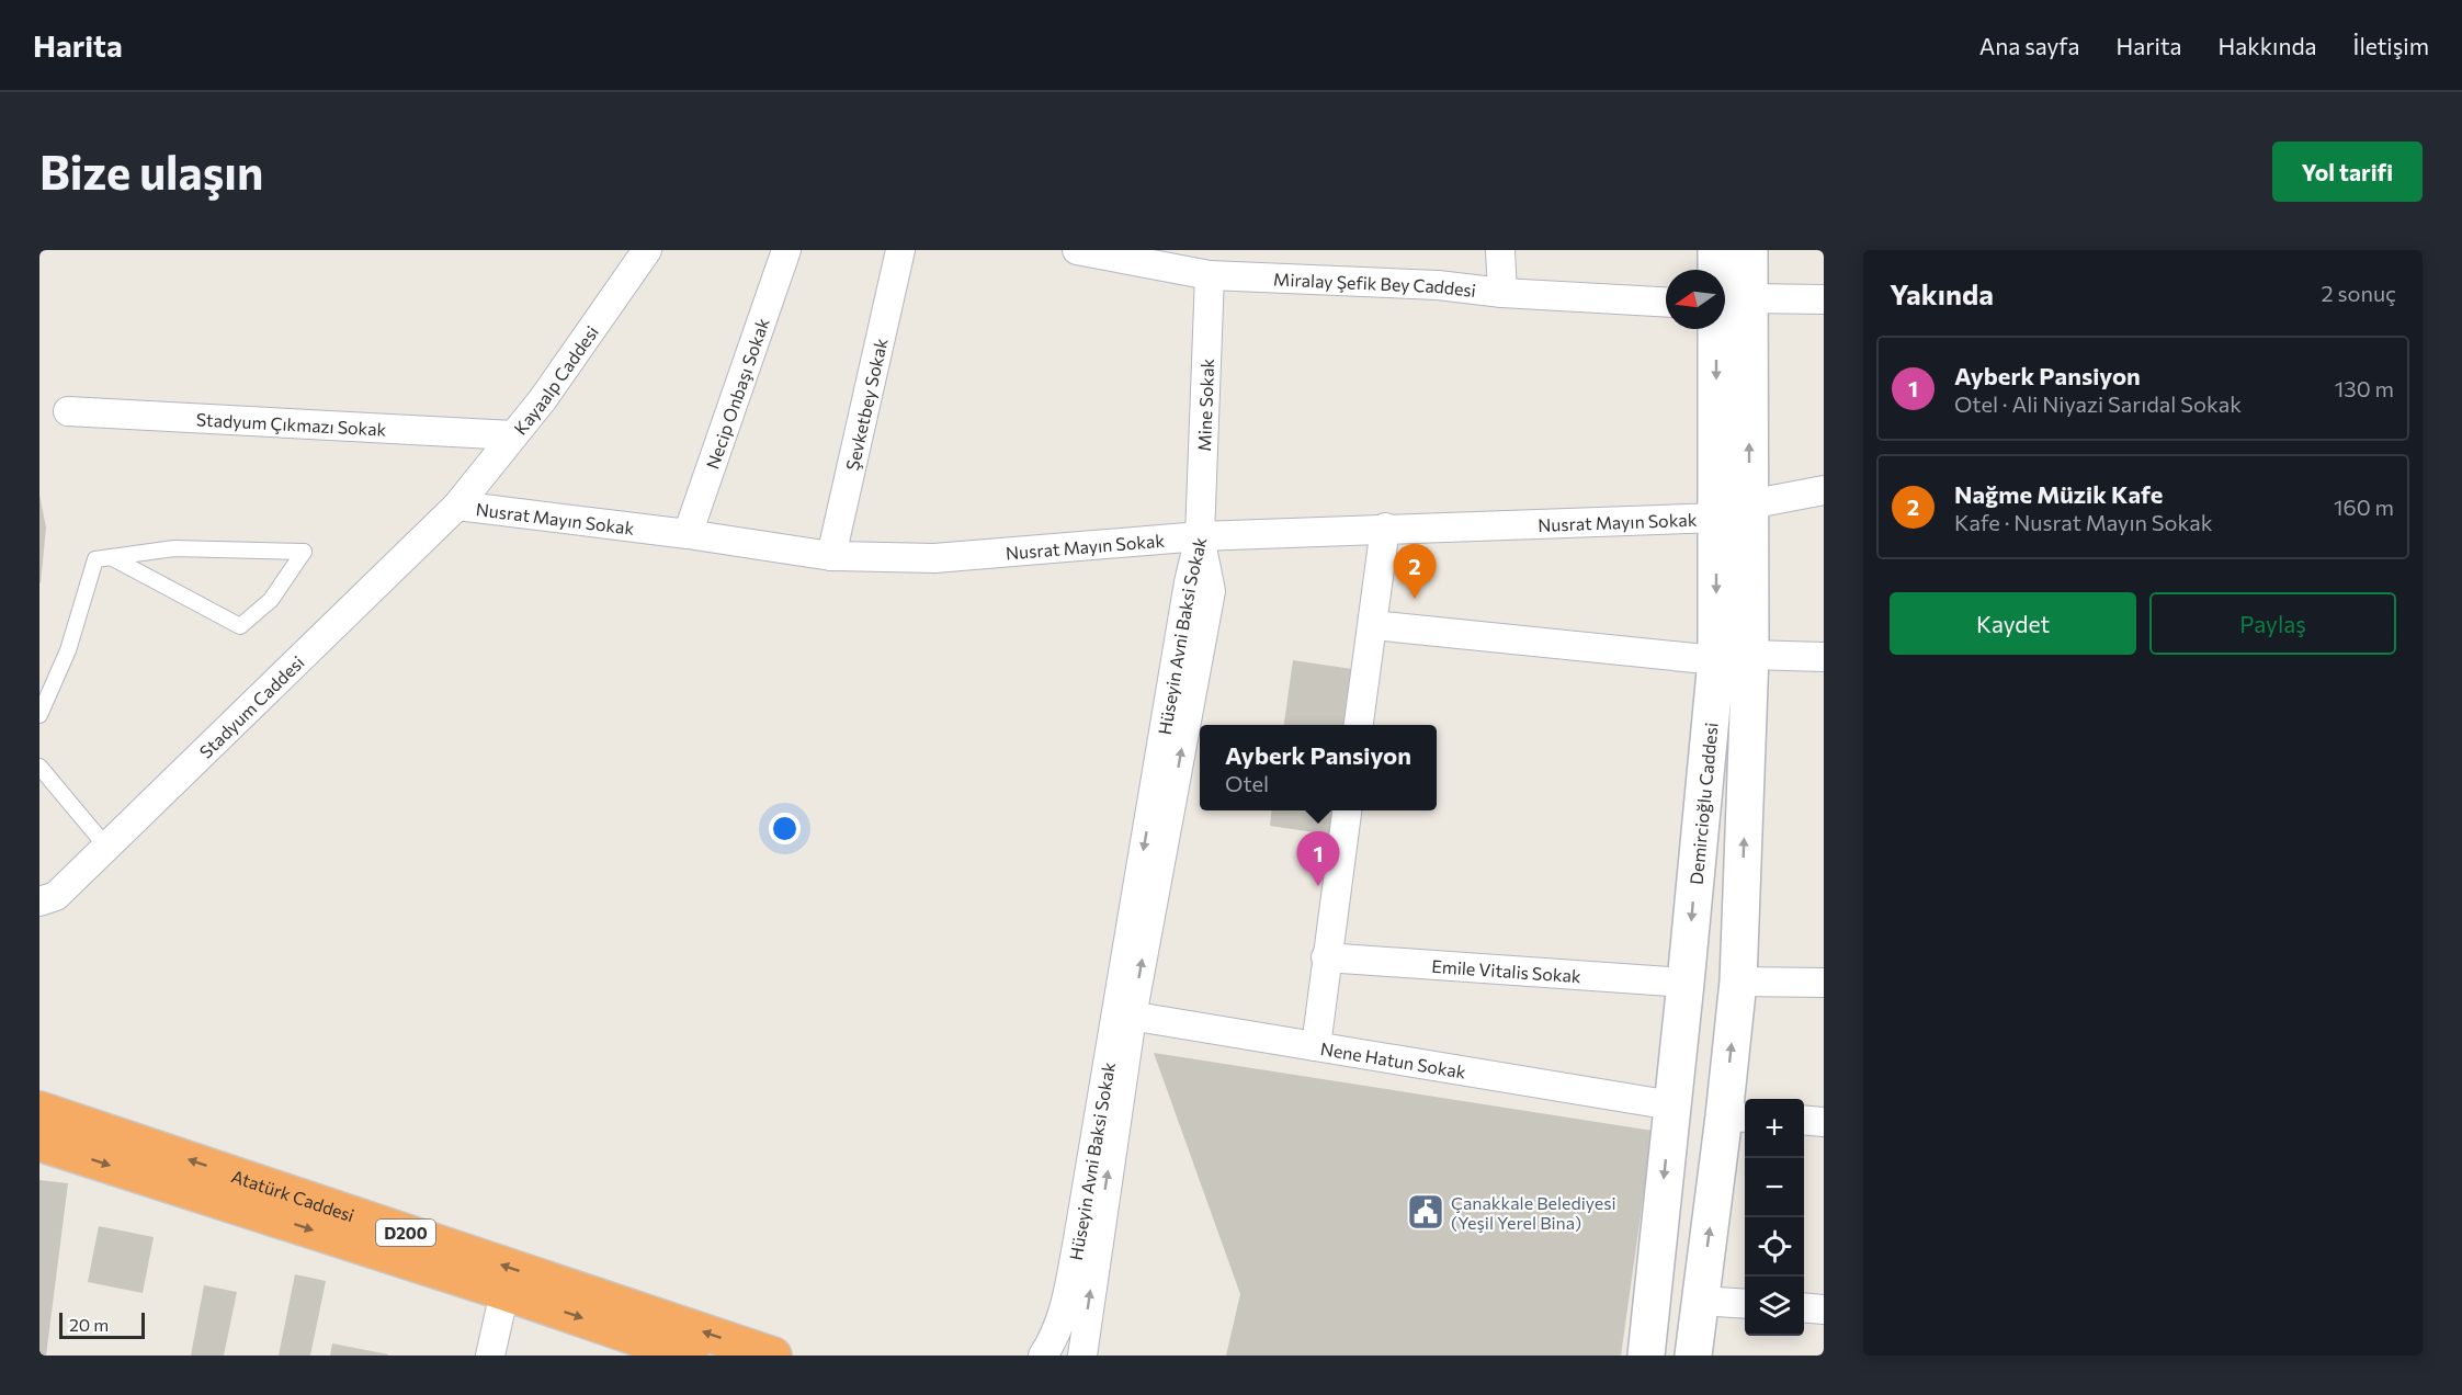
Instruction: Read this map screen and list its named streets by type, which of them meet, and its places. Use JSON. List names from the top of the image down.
{
  "streets": {
    "highway": ["Atatürk Caddesi", "D200"],
    "main road": ["Demircioğlu Caddesi"],
    "street": [
      "Miralay Şefik Bey Caddesi",
      "Kayaalp Caddesi",
      "Necip Onbaşı Sokak",
      "Şevketbey Sokak",
      "Mine Sokak",
      "Stadyum Çıkmazı Sokak",
      "Nusrat Mayın Sokak",
      "Hüseyin Avni Baksi Sokak",
      "Stadyum Caddesi",
      "Emile Vitalis Sokak",
      "Nene Hatun Sokak"
    ]
  },
  "crossings": [
    ["Miralay Şefik Bey Caddesi", "Mine Sokak"],
    ["Kayaalp Caddesi", "Stadyum Çıkmazı Sokak"],
    ["Kayaalp Caddesi", "Nusrat Mayın Sokak"],
    ["Kayaalp Caddesi", "Stadyum Caddesi"],
    ["Necip Onbaşı Sokak", "Nusrat Mayın Sokak"],
    ["Şevketbey Sokak", "Nusrat Mayın Sokak"],
    ["Mine Sokak", "Nusrat Mayın Sokak"],
    ["Mine Sokak", "Hüseyin Avni Baksi Sokak"],
    ["Nusrat Mayın Sokak", "Hüseyin Avni Baksi Sokak"],
    ["Nusrat Mayın Sokak", "Stadyum Caddesi"],
    ["Nusrat Mayın Sokak", "Demircioğlu Caddesi"],
    ["Hüseyin Avni Baksi Sokak", "Nene Hatun Sokak"],
    ["Demircioğlu Caddesi", "Emile Vitalis Sokak"],
    ["Demircioğlu Caddesi", "Nene Hatun Sokak"]
  ],
  "places": {
    "public building": ["Çanakkale Belediyesi (Yeşil Yerel Bina)"]
  },
  "scale_bar": "20 m",
  "north": "left",
  "page": {
    "header": "Harita",
    "nav": [
      "Ana sayfa",
      "Harita",
      "Hakkında",
      "İletişim"
    ],
    "buttons": [
      "Yol tarifi",
      ["Kaydet", "Paylaş"]
    ],
    "title": "Bize ulaşın",
    "heading": ["Yakında", "2 sonuç"],
    "list": [
      {
        "mark": "1",
        "name": "Ayberk Pansiyon",
        "note": "Otel · Ali Niyazi Sarıdal Sokak",
        "value": "130 m"
      },
      {
        "mark": "2",
        "name": "Nağme Müzik Kafe",
        "note": "Kafe · Nusrat Mayın Sokak",
        "value": "160 m"
      }
    ],
    "pins": ["2", "1"],
    "popup": ["Ayberk Pansiyon", "Otel"],
    "map_buttons": ["+", "−"],
    "scale": "20 m"
  }
}
